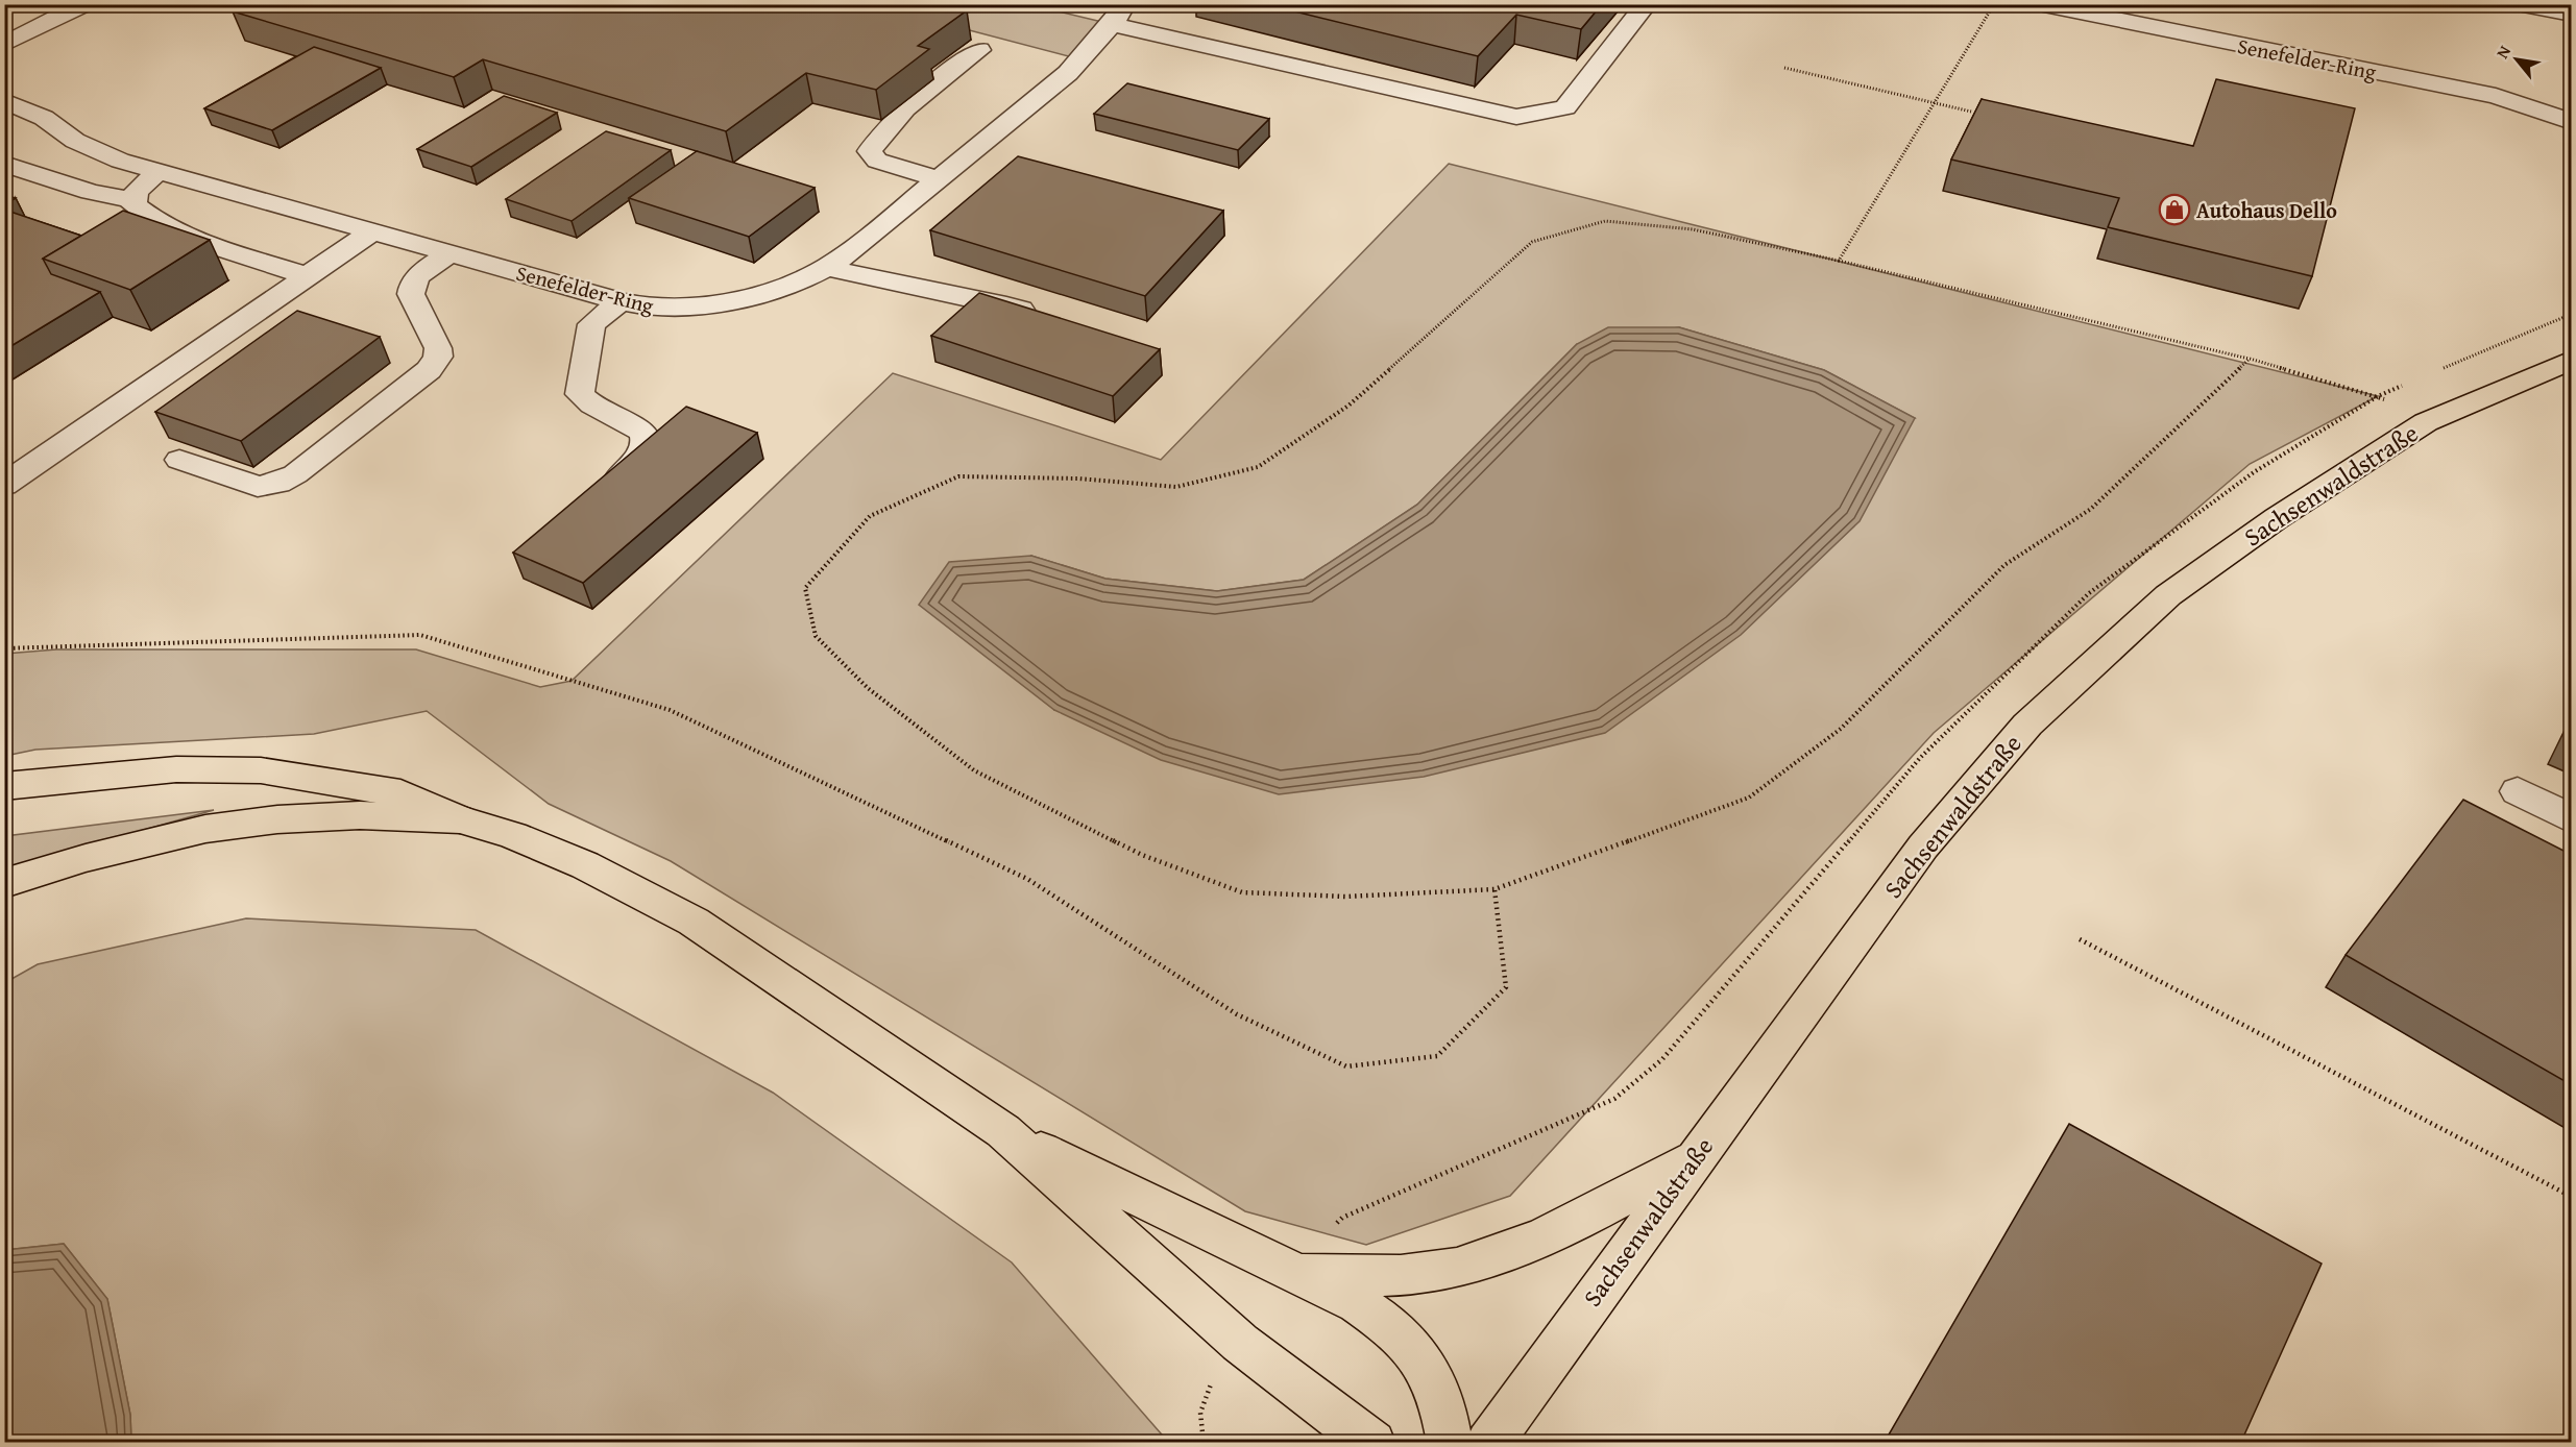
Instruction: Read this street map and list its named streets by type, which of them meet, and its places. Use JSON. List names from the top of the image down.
{
  "streets": {
    "main road": ["Sachsenwaldstraße"],
    "street": ["Senefelder-Ring"]
  },
  "places": {
    "shop": ["Autohaus Dello"]
  },
  "north": "top left"
}
